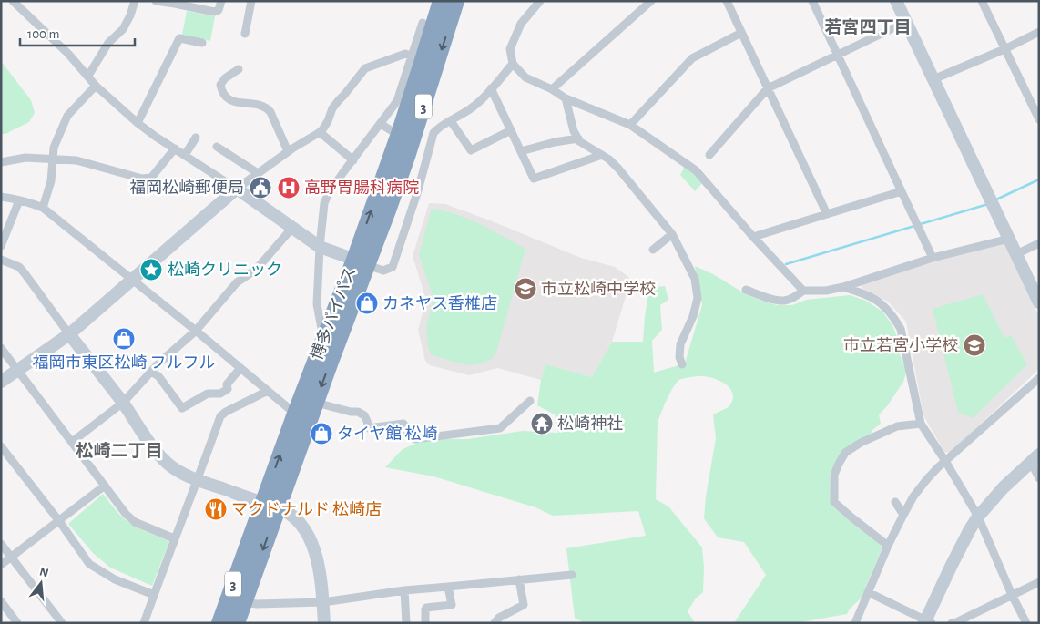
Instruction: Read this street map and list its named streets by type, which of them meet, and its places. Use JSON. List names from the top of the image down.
{
  "streets": {
    "highway": ["3", "博多バイパス"]
  },
  "districts": ["若宮四丁目", "松崎二丁目"],
  "places": {
    "public building": ["福岡松崎郵便局"],
    "hospital": ["高野胃腸科病院"],
    "place": ["松崎クリニック"],
    "school or university": ["市立松崎中学校", "市立若宮小学校"],
    "shop": ["カネヤス香椎店", "福岡市東区松崎 フルフル", "タイヤ館 松崎"],
    "temple": ["松崎神社"],
    "restaurant": ["マクドナルド 松崎店"]
  },
  "scale_bar": "100 m",
  "north": "top"
}
